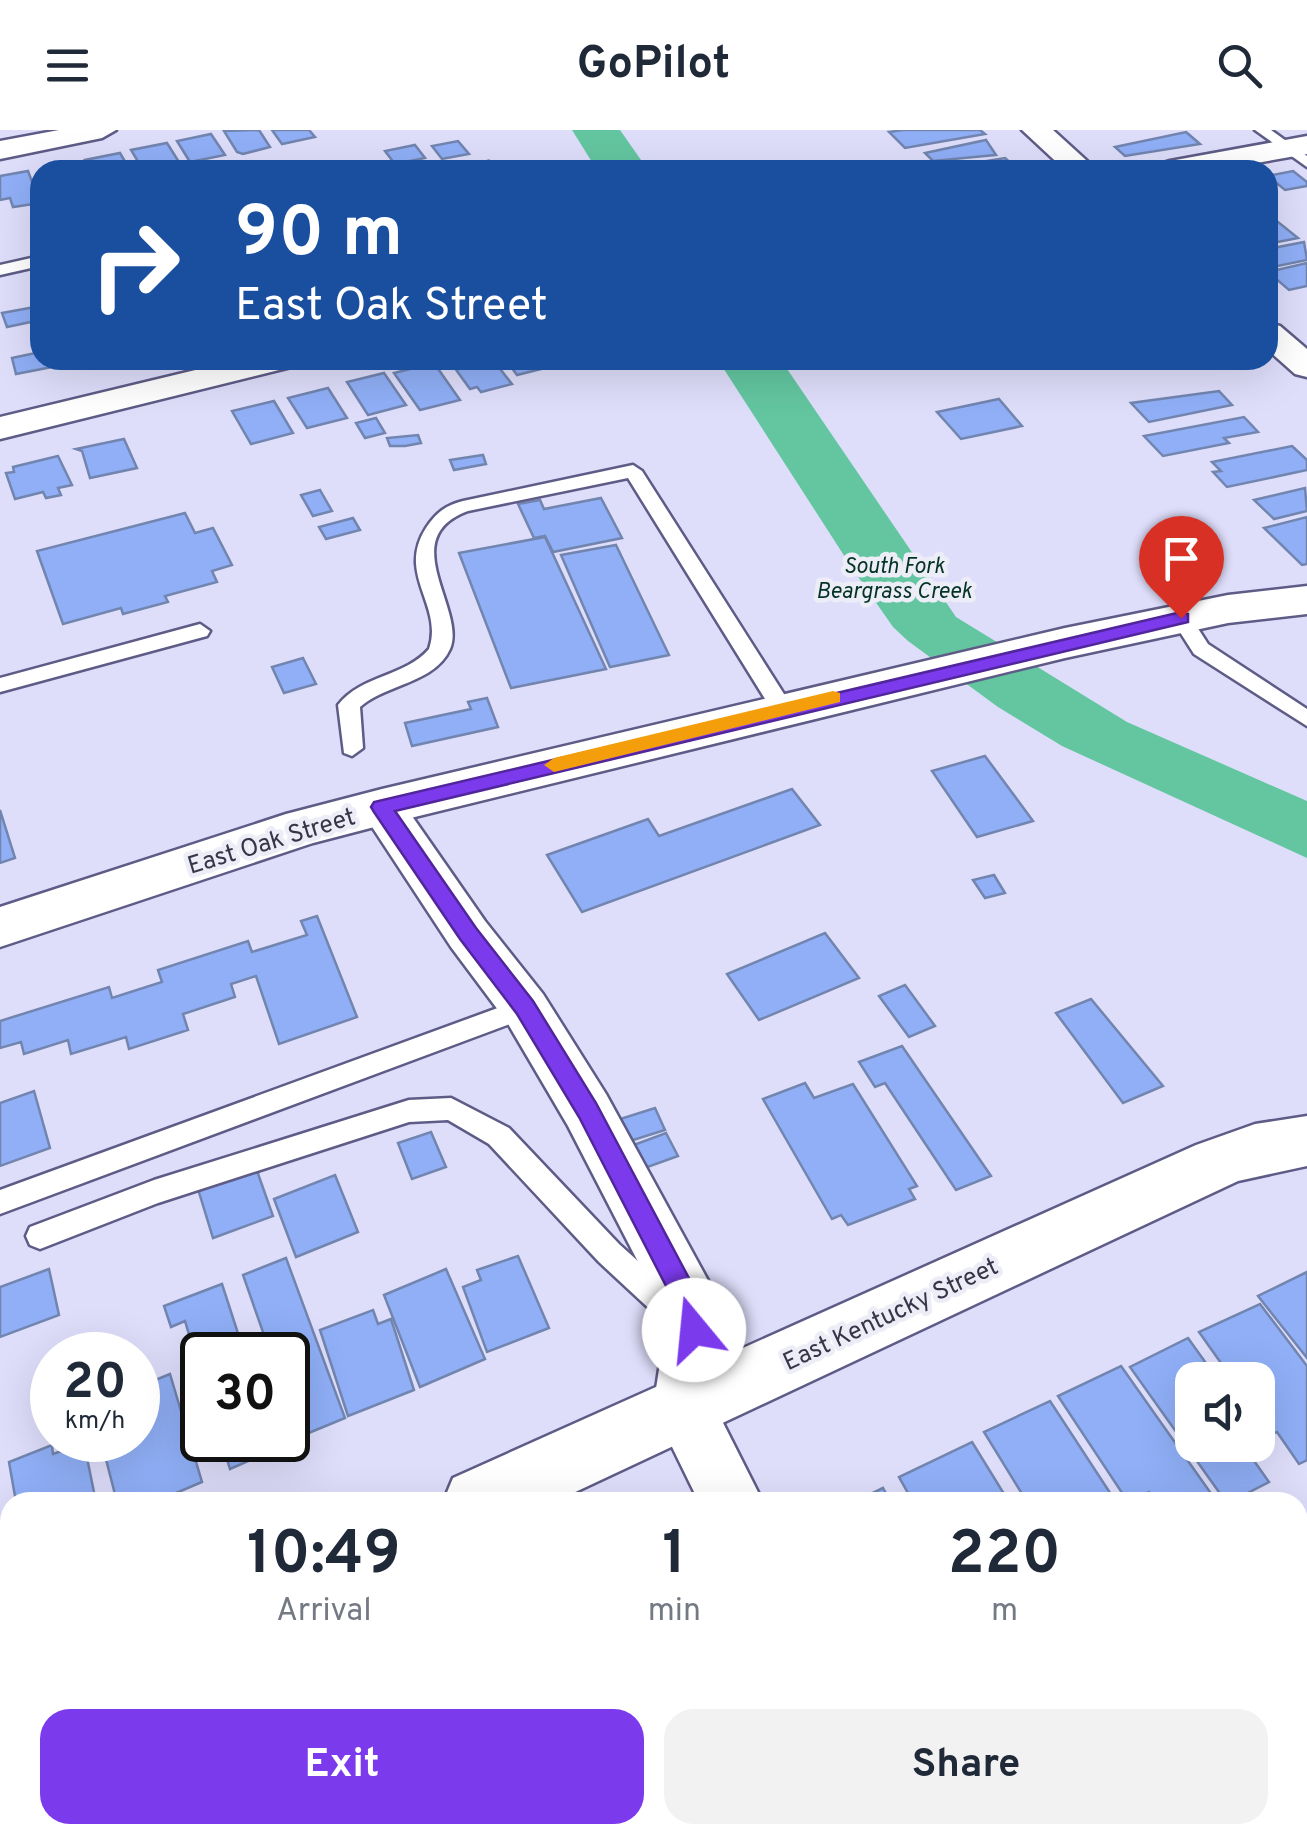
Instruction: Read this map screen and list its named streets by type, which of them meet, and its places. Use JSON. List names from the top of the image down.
{
  "streets": {
    "main road": ["East Oak Street", "East Kentucky Street"]
  },
  "water": ["South Fork Beargrass Creek"],
  "page": {
    "header": "GoPilot",
    "turn": ["90 m", "East Oak Street"],
    "speed": "20 km/h",
    "limit": "30",
    "eta": [
      "10:49",
      "Arrival",
      "1",
      "min",
      "220",
      "m"
    ],
    "buttons": ["Exit", "Share"]
  }
}
